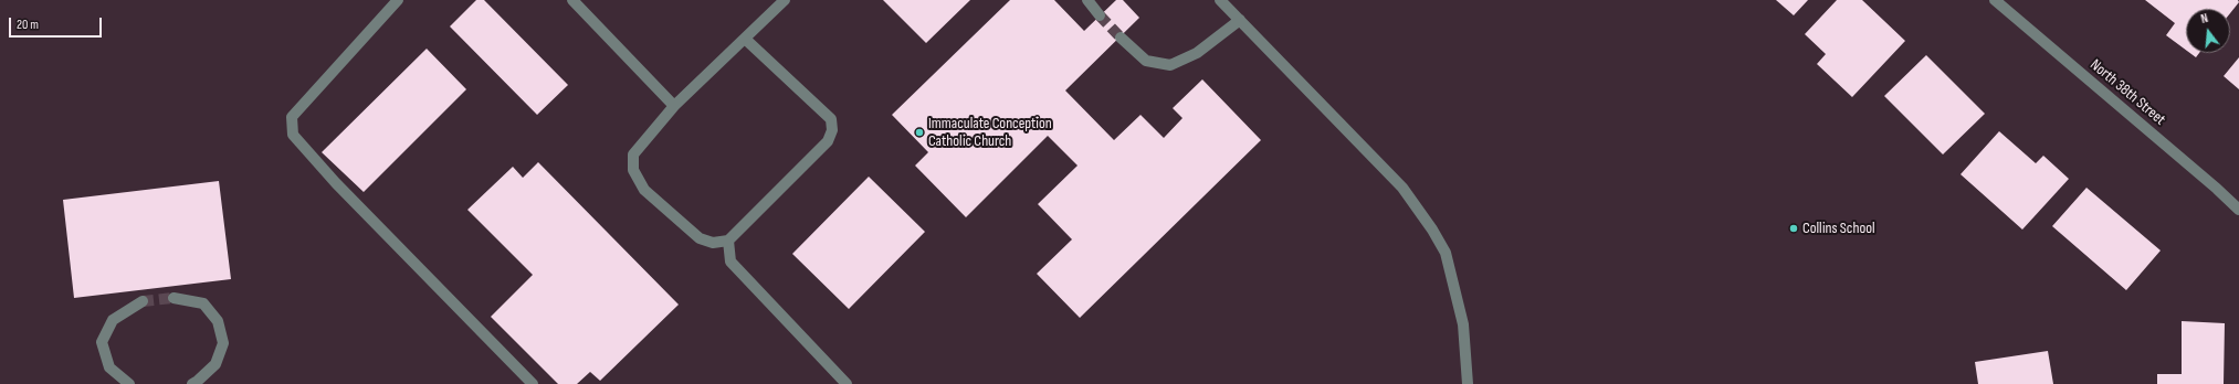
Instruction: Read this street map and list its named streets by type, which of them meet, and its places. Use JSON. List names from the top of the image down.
{
  "streets": {
    "street": ["North 38th Street"]
  },
  "places": ["Immaculate Conception Catholic Church", "Collins School"],
  "scale_bar": "20 m",
  "north": "top"
}
